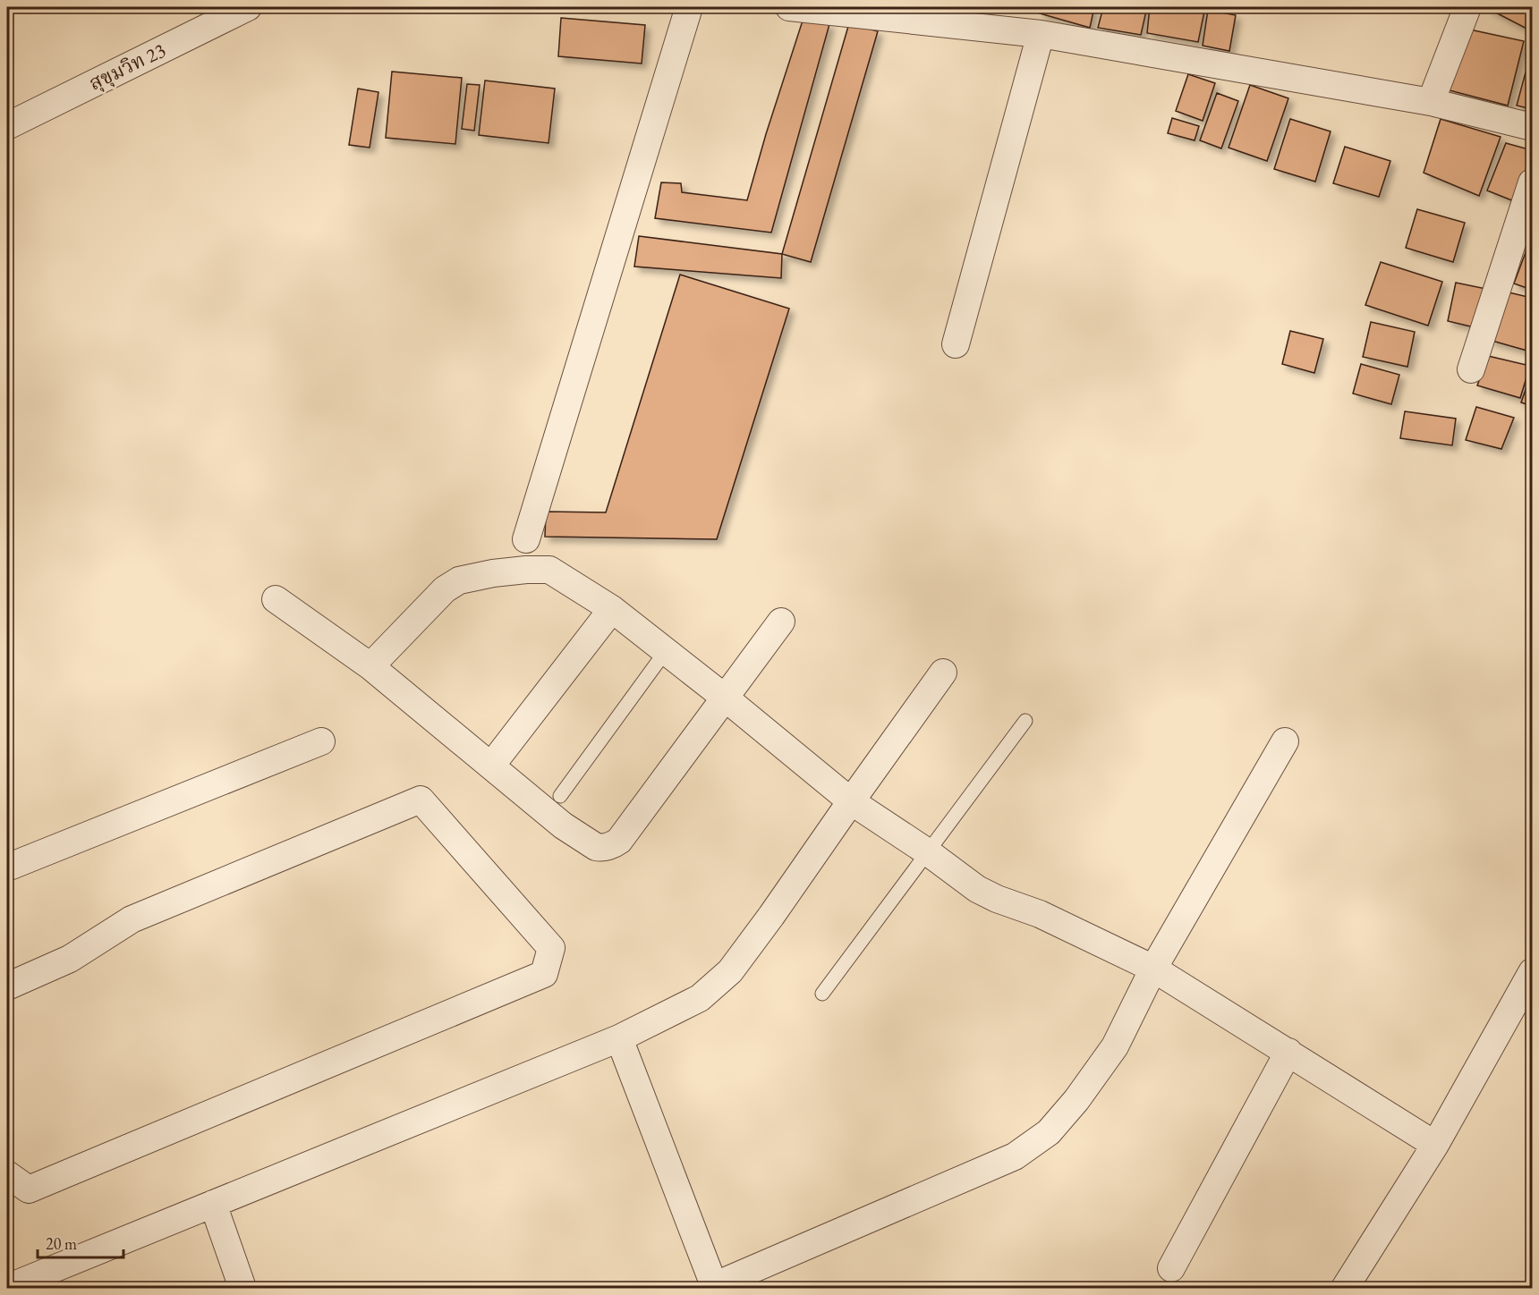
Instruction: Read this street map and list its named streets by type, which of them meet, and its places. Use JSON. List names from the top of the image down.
{
  "streets": {
    "street": ["สุขุมวิท 23"]
  },
  "scale_bar": "20 m"
}
